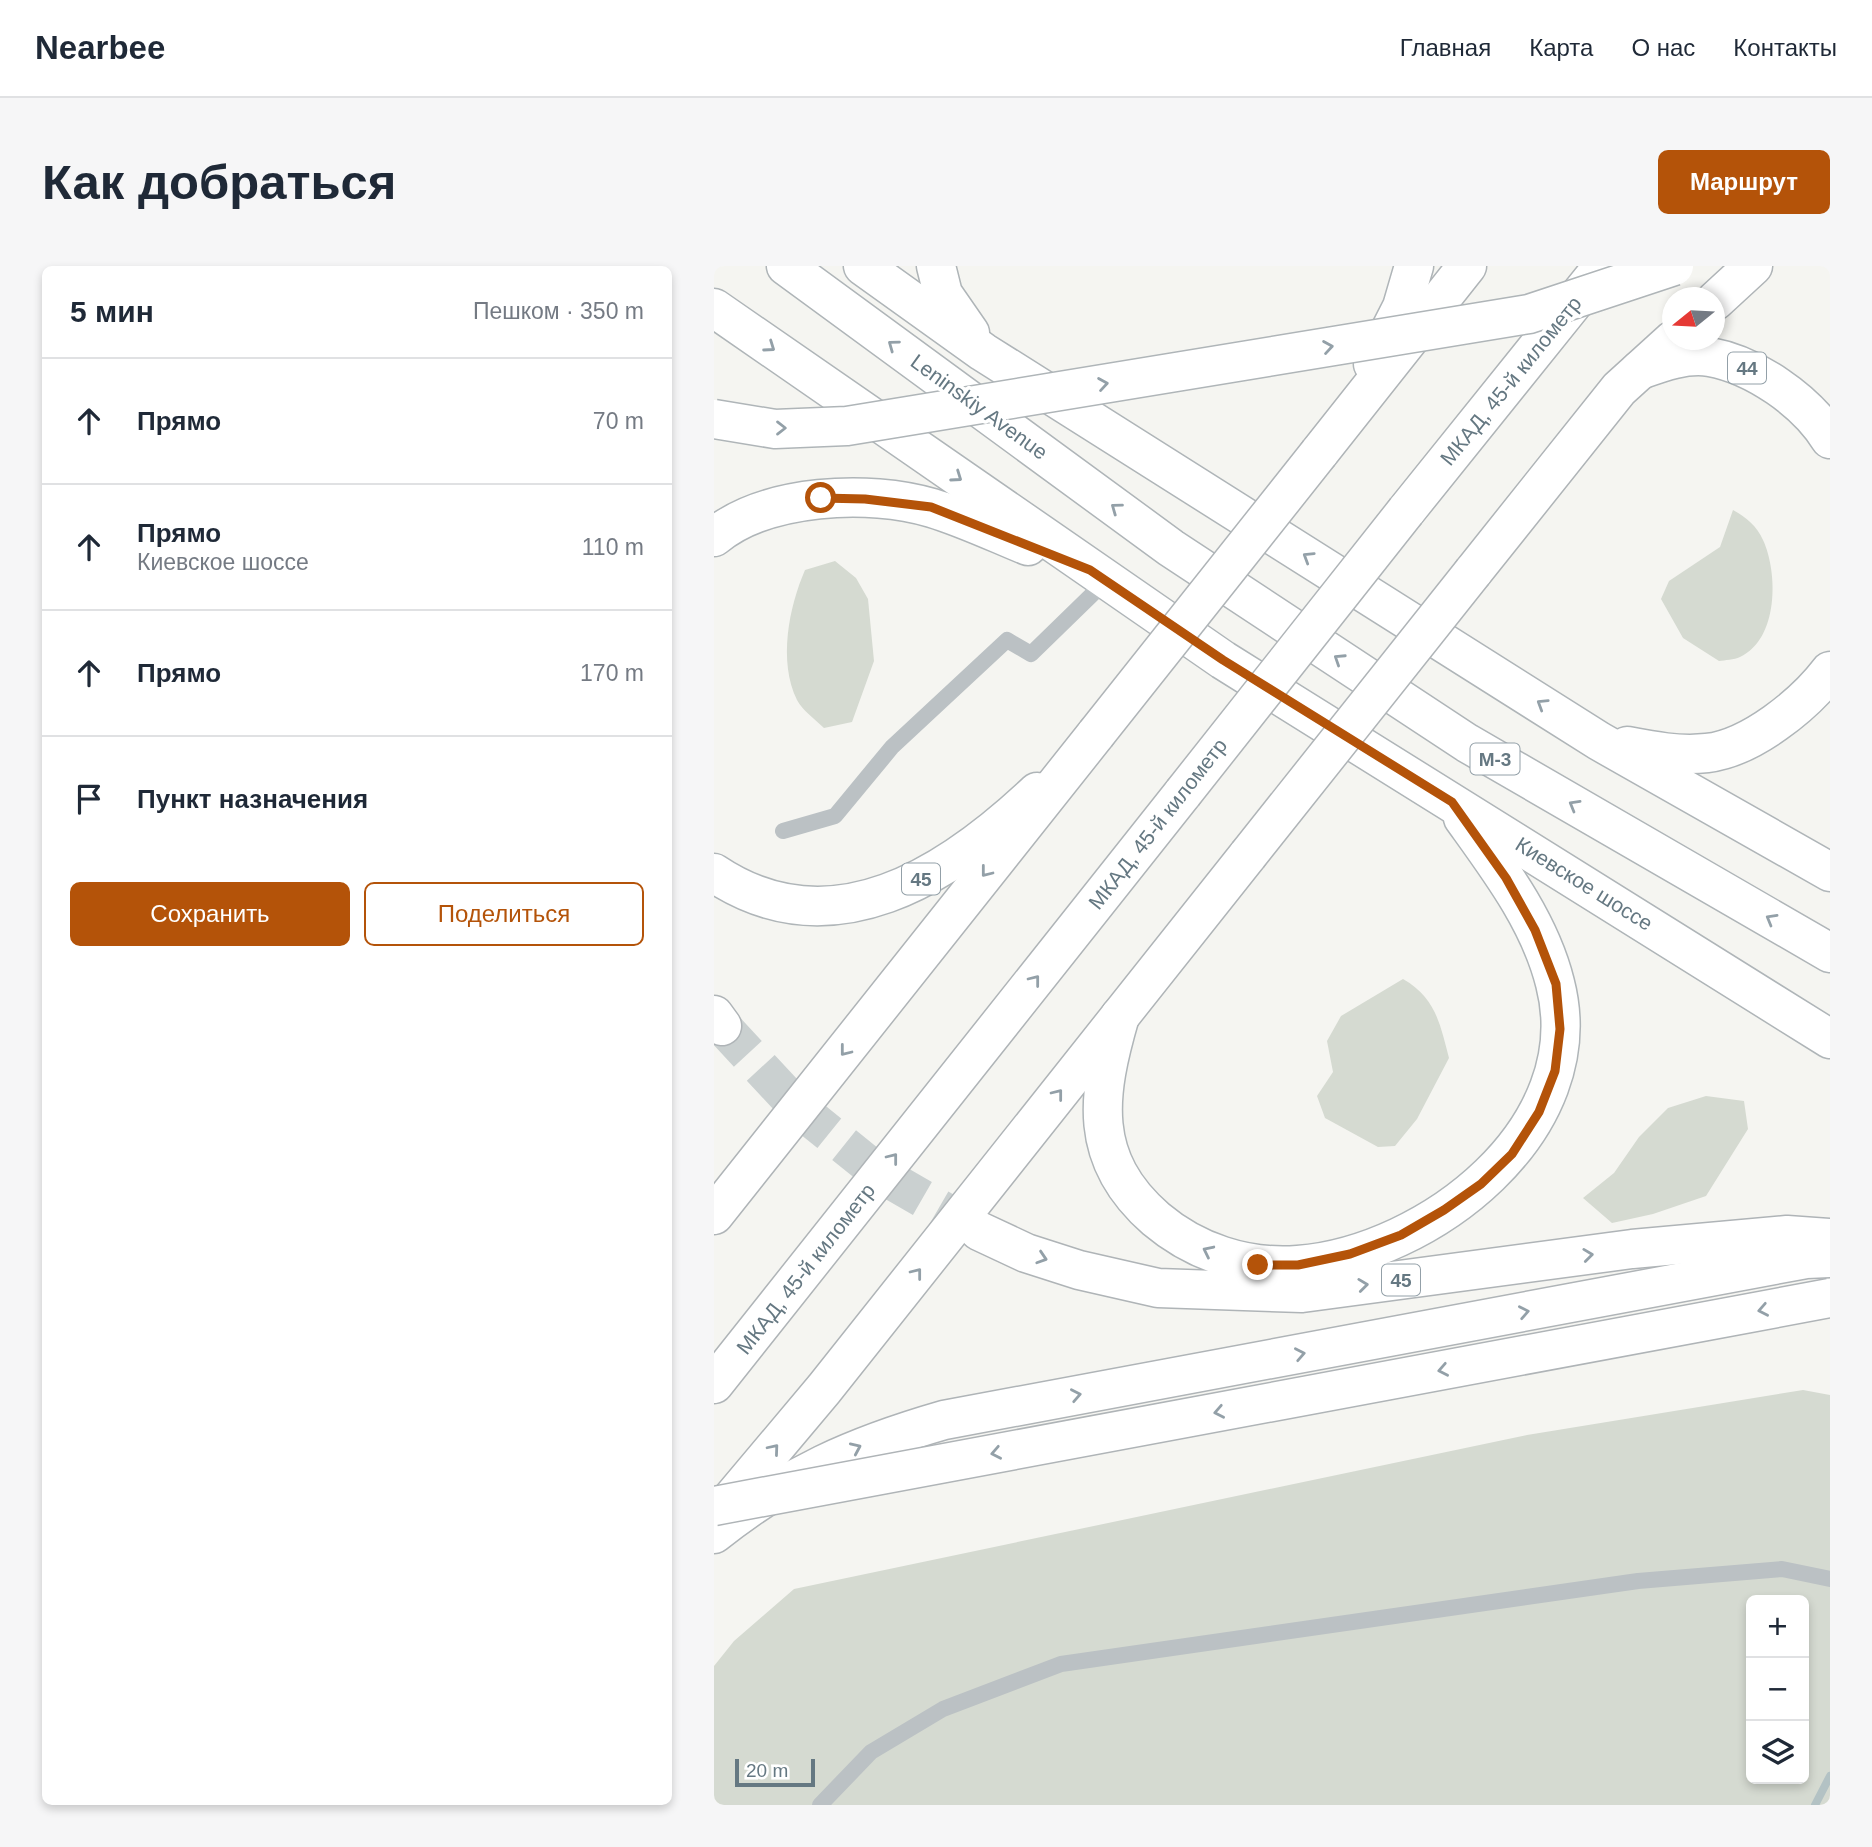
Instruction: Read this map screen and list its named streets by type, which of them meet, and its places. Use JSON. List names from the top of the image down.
{
  "streets": {
    "main road": [
      "44",
      "МКАД, 45-й километр",
      "Leninskiy Avenue",
      "М-3",
      "45",
      "Киевское шоссе"
    ]
  },
  "scale_bar": "20 m",
  "north": "left",
  "page": {
    "header": "Nearbee",
    "nav": [
      "Главная",
      "Карта",
      "О нас",
      "Контакты"
    ],
    "buttons": [
      "Маршрут",
      ["Сохранить", "Поделиться"]
    ],
    "title": "Как добраться",
    "heading": ["5 мин", "Пешком · 350 m"],
    "list": [
      ["Прямо", "70 m"],
      ["Прямо", "Киевское шоссе", "110 m"],
      ["Прямо", "170 m"],
      "Пункт назначения"
    ],
    "map_buttons": ["+", "−"],
    "scale": "20 m"
  }
}
